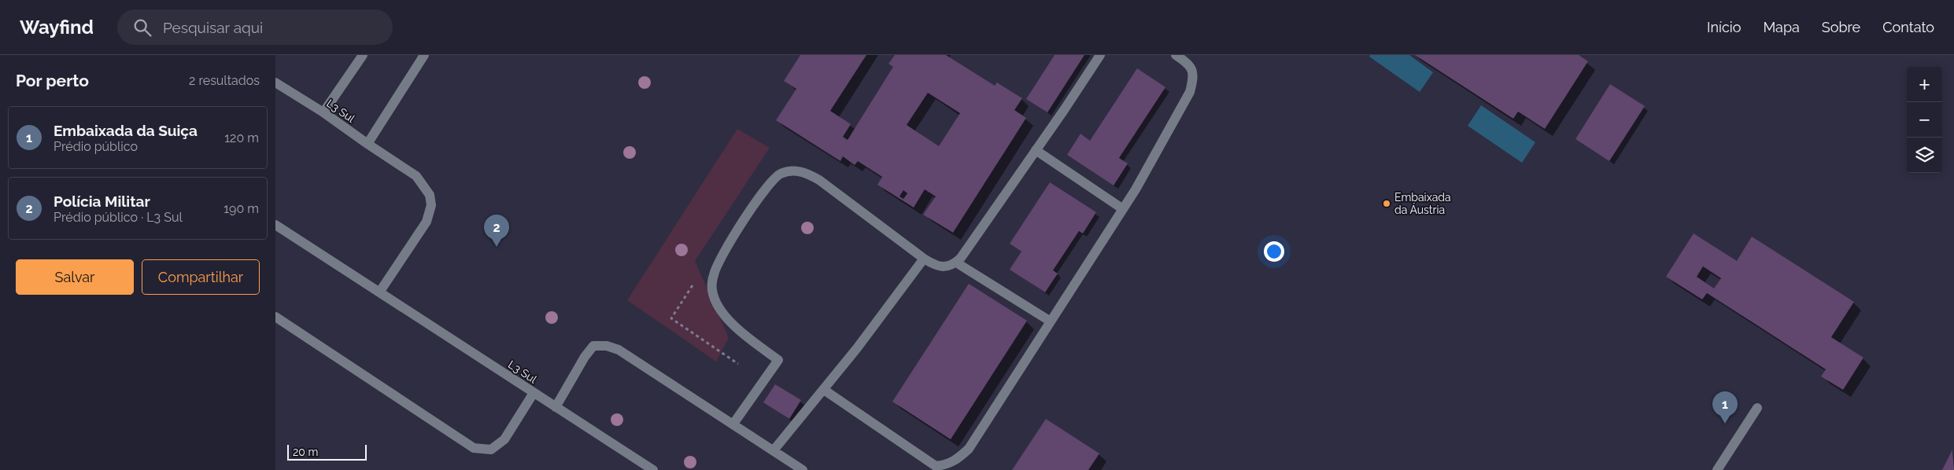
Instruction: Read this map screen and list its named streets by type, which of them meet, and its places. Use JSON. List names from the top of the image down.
{
  "streets": {
    "street": ["L3 Sul"]
  },
  "places": ["Embaixada da Áustria"],
  "scale_bar": "20 m",
  "page": {
    "header": "Wayfind",
    "search": "Pesquisar aqui",
    "nav": [
      "Início",
      "Mapa",
      "Sobre",
      "Contato"
    ],
    "heading": ["Por perto", "2 resultados"],
    "map_buttons": ["+", "−"],
    "list": [
      {
        "mark": "1",
        "name": "Embaixada da Suiça",
        "note": "Prédio público",
        "value": "120 m"
      },
      {
        "mark": "2",
        "name": "Polícia Militar",
        "note": "Prédio público · L3 Sul",
        "value": "190 m"
      }
    ],
    "pins": ["2", "1"],
    "buttons": ["Salvar", "Compartilhar"],
    "scale": "20 m"
  }
}
